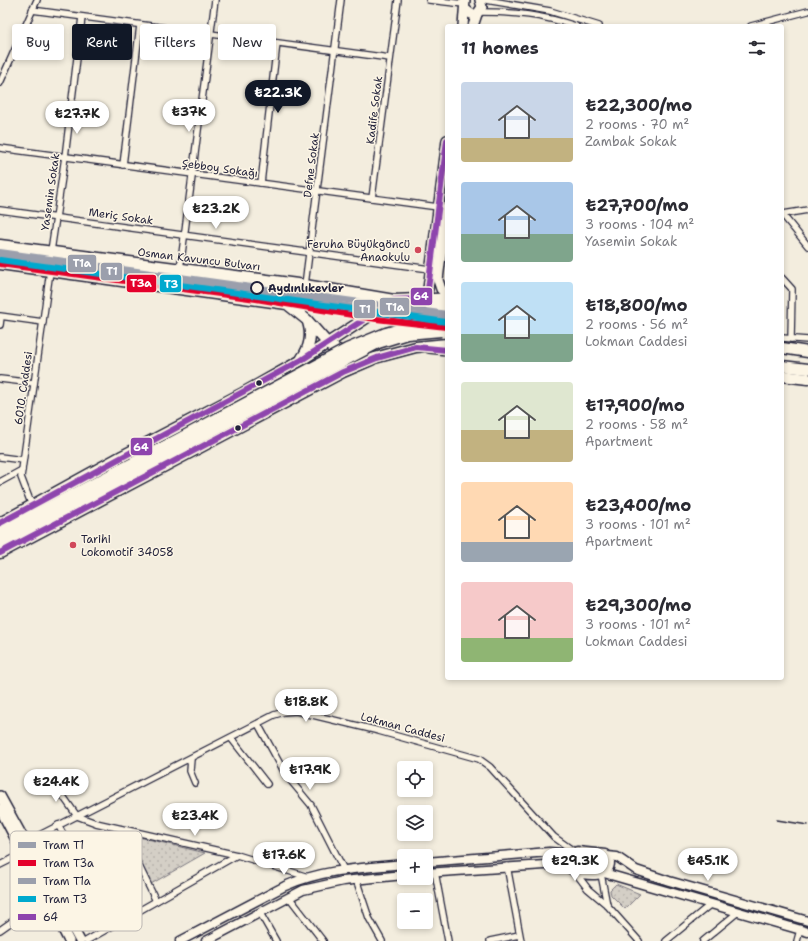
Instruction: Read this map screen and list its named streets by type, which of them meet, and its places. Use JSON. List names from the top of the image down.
{
  "streets": {
    "highway": ["Osman Kavuncu Bulvarı"],
    "street": [
      "Kadife Sokak",
      "Defne Sokak",
      "Şebboy Sokağı",
      "Yasemin Sokak",
      "Meriç Sokak",
      "6010. Caddesi",
      "Lokman Caddesi"
    ]
  },
  "crossings": [
    ["Kadife Sokak", "Şebboy Sokağı"],
    ["Defne Sokak", "Şebboy Sokağı"],
    ["Defne Sokak", "Meriç Sokak"],
    ["Defne Sokak", "Osman Kavuncu Bulvarı"],
    ["Şebboy Sokağı", "Yasemin Sokak"],
    ["Yasemin Sokak", "Meriç Sokak"],
    ["Yasemin Sokak", "Osman Kavuncu Bulvarı"]
  ],
  "places": ["Feruha Büyükgöncü Anaokulu", "Aydınlıkevler", "Tarihi Lokomotif 34058"],
  "lines": [
    "transit line 64",
    "tram line T1a",
    "tram line T1",
    "tram line T3",
    "tram line T3a"
  ],
  "legend": [
    "Tram T1",
    "Tram T3a",
    "Tram T1a",
    "Tram T3",
    "64"
  ],
  "page": {
    "chip": [
      "Buy",
      "Rent",
      "Filters",
      "New"
    ],
    "heading": "11 homes",
    "list": [
      {
        "name": "₺22,300/mo",
        "note": "2 rooms · 70 m² · Zambak Sokak"
      },
      {
        "name": "₺27,700/mo",
        "note": "3 rooms · 104 m² · Yasemin Sokak"
      },
      {
        "name": "₺18,800/mo",
        "note": "2 rooms · 56 m² · Lokman Caddesi"
      },
      {
        "name": "₺17,900/mo",
        "note": "2 rooms · 58 m² · Apartment"
      },
      {
        "name": "₺23,400/mo",
        "note": "3 rooms · 101 m² · Apartment"
      },
      {
        "name": "₺29,300/mo",
        "note": "3 rooms · 101 m² · Lokman Caddesi"
      }
    ],
    "price": [
      "₺22.3K",
      "₺37K",
      "₺27.7K",
      "₺23.2K",
      "₺18.8K",
      "₺17.9K",
      "₺24.4K",
      "₺23.4K",
      "₺17.6K",
      "₺29.3K",
      "₺45.1K"
    ],
    "map_buttons": ["+", "−"]
  }
}
